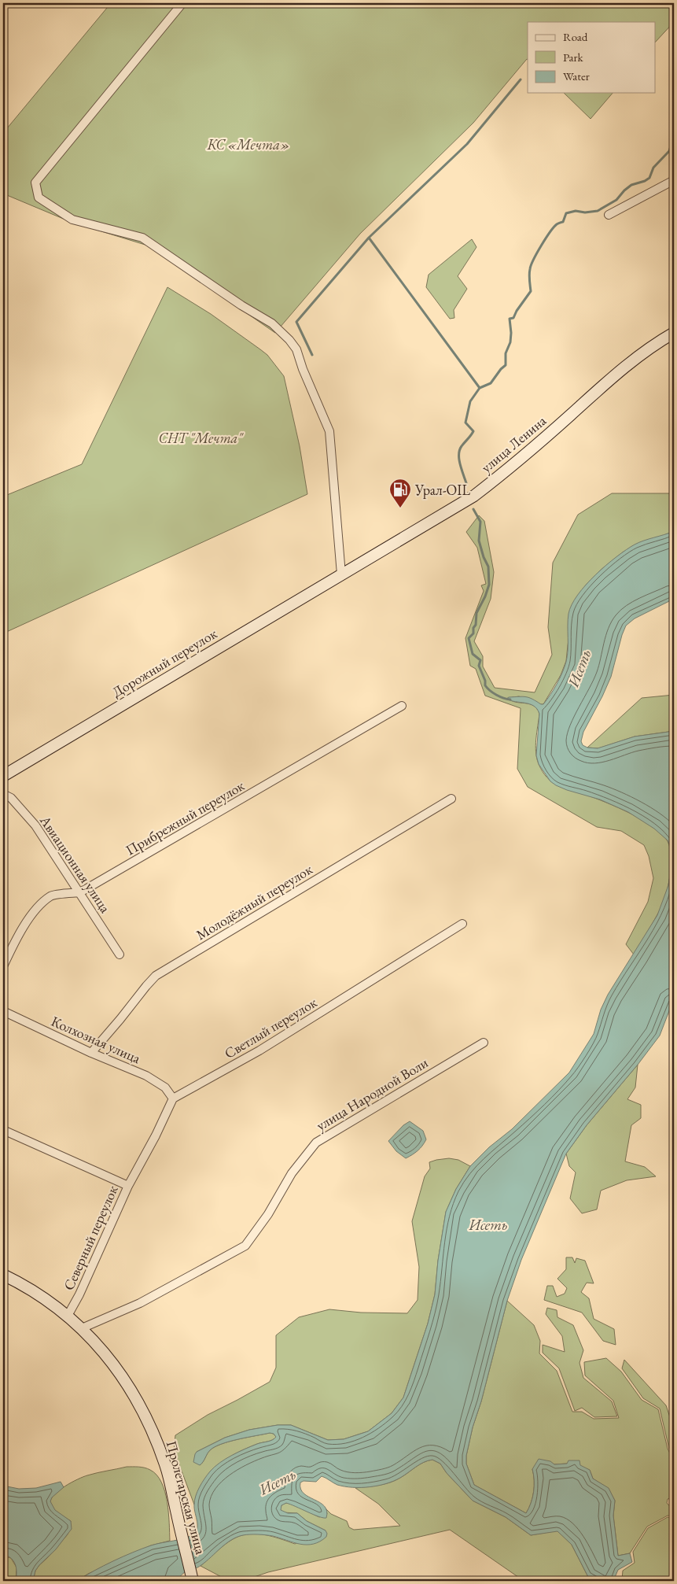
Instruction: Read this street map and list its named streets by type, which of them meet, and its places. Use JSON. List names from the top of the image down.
{
  "streets": {
    "main road": ["улица Ленина", "Дорожный переулок", "Пролетарская улица"],
    "street": [
      "Прибрежный переулок",
      "Авиационная улица",
      "Молодёжный переулок",
      "Светлый переулок",
      "Колхозная улица",
      "улица Народной Воли",
      "Северный переулок"
    ]
  },
  "crossings": [
    ["улица Ленина", "Дорожный переулок"],
    ["Прибрежный переулок", "Авиационная улица"],
    ["Молодёжный переулок", "Колхозная улица"],
    ["Светлый переулок", "Колхозная улица"],
    ["улица Народной Воли", "Пролетарская улица"],
    ["Северный переулок", "Пролетарская улица"]
  ],
  "water": ["Исеть"],
  "parks": ["КС «Мечта»", "СНТ \"Мечта\""],
  "places": {
    "fuel station": ["Урал-OIL"]
  },
  "legend": ["Road", "Park", "Water"]
}
